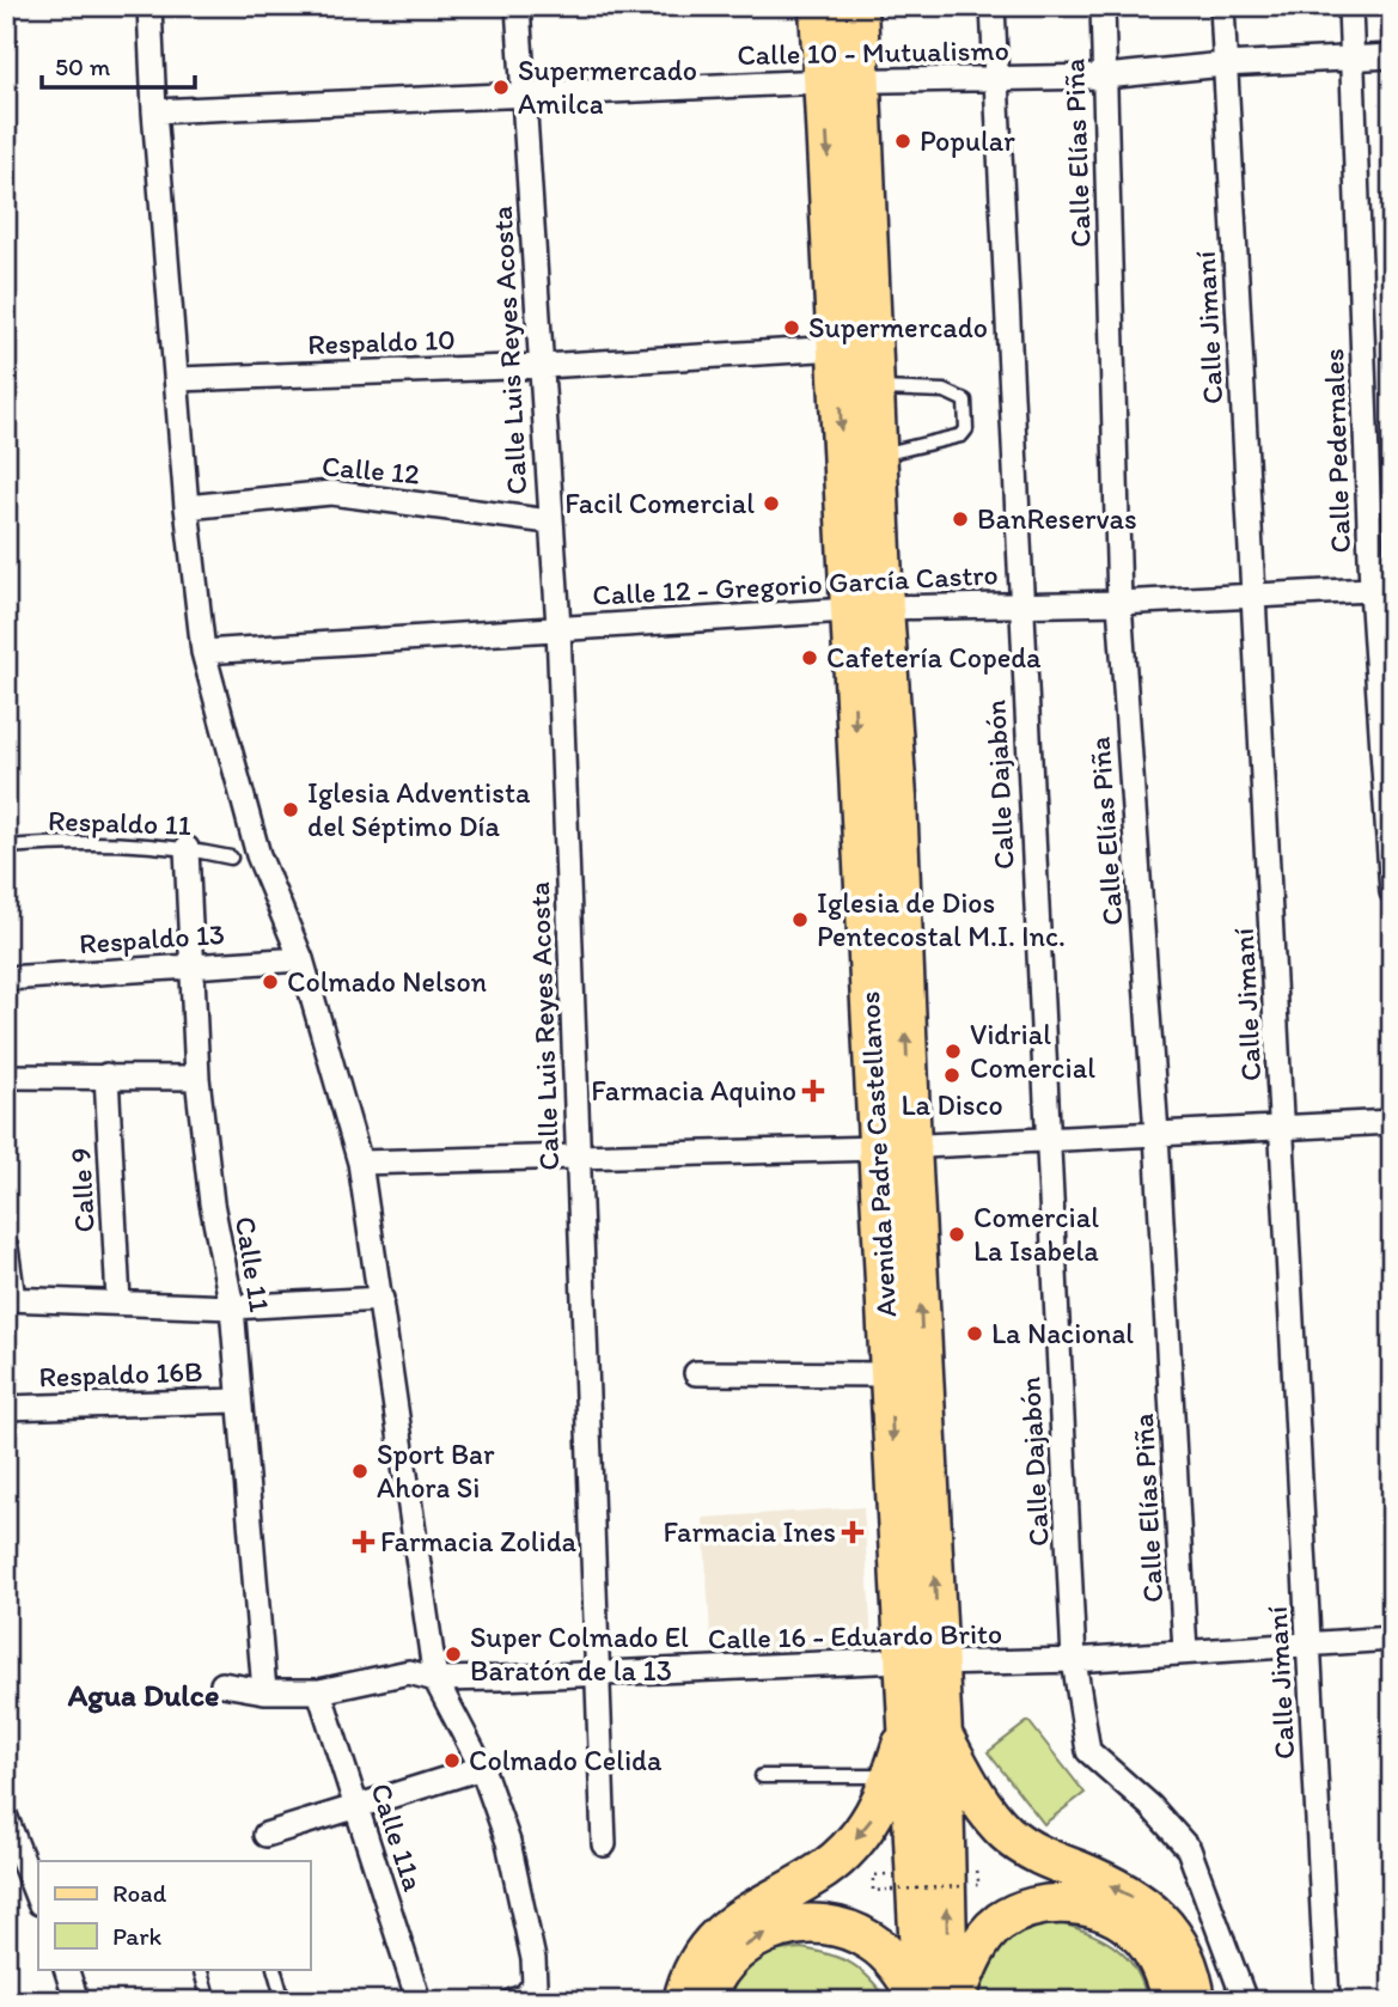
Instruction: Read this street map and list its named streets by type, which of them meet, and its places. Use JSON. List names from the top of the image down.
{
  "streets": {
    "main road": ["Avenida Padre Castellanos"],
    "street": [
      "Calle 10 - Mutualismo",
      "Calle Elías Piña",
      "Calle Jimaní",
      "Respaldo 10",
      "Calle Luis Reyes Acosta",
      "Calle Pedernales",
      "Calle 12",
      "Calle 12 - Gregorio García Castro",
      "Calle Dajabón",
      "Respaldo 13",
      "Calle 9",
      "Calle 11",
      "Respaldo 16B",
      "Calle 16 - Eduardo Brito",
      "Calle 11a"
    ],
    "lane": ["Respaldo 11"]
  },
  "crossings": [
    ["Calle 10 - Mutualismo", "Calle Elías Piña"],
    ["Calle 10 - Mutualismo", "Calle Jimaní"],
    ["Calle 10 - Mutualismo", "Calle Luis Reyes Acosta"],
    ["Calle 10 - Mutualismo", "Calle Pedernales"],
    ["Calle 10 - Mutualismo", "Calle Dajabón"],
    ["Calle 10 - Mutualismo", "Avenida Padre Castellanos"],
    ["Calle Elías Piña", "Calle 12 - Gregorio García Castro"],
    ["Calle Elías Piña", "Calle 16 - Eduardo Brito"],
    ["Calle Jimaní", "Calle 12 - Gregorio García Castro"],
    ["Calle Jimaní", "Calle 16 - Eduardo Brito"],
    ["Respaldo 10", "Calle Luis Reyes Acosta"],
    ["Respaldo 10", "Avenida Padre Castellanos"],
    ["Calle Luis Reyes Acosta", "Calle 12"],
    ["Calle Luis Reyes Acosta", "Calle 12 - Gregorio García Castro"],
    ["Calle Luis Reyes Acosta", "Calle 16 - Eduardo Brito"],
    ["Calle Pedernales", "Calle 12 - Gregorio García Castro"],
    ["Calle 12 - Gregorio García Castro", "Calle Dajabón"],
    ["Calle 12 - Gregorio García Castro", "Avenida Padre Castellanos"],
    ["Calle Dajabón", "Calle 16 - Eduardo Brito"],
    ["Respaldo 11", "Calle 11"],
    ["Respaldo 13", "Calle 11"],
    ["Avenida Padre Castellanos", "Calle 16 - Eduardo Brito"],
    ["Calle 11", "Respaldo 16B"],
    ["Calle 11", "Calle 16 - Eduardo Brito"],
    ["Calle 16 - Eduardo Brito", "Calle 11a"]
  ],
  "districts": ["Agua Dulce"],
  "places": {
    "other": [
      "Supermercado Amilca",
      "Popular",
      "Supermercado",
      "Facil Comercial",
      "BanReservas",
      "Cafetería Copeda",
      "Iglesia Adventista del Séptimo Día",
      "Iglesia de Dios Pentecostal M.I. Inc.",
      "Colmado Nelson",
      "Vidrial Comercial",
      "La Disco",
      "Comercial La Isabela",
      "La Nacional",
      "Sport Bar Ahora Si",
      "Super Colmado El Baratón de la 13",
      "Colmado Celida"
    ],
    "health": ["Farmacia Aquino", "Farmacia Ines", "Farmacia Zolida"]
  },
  "legend": ["Road", "Park"],
  "scale_bar": "50 m"
}
